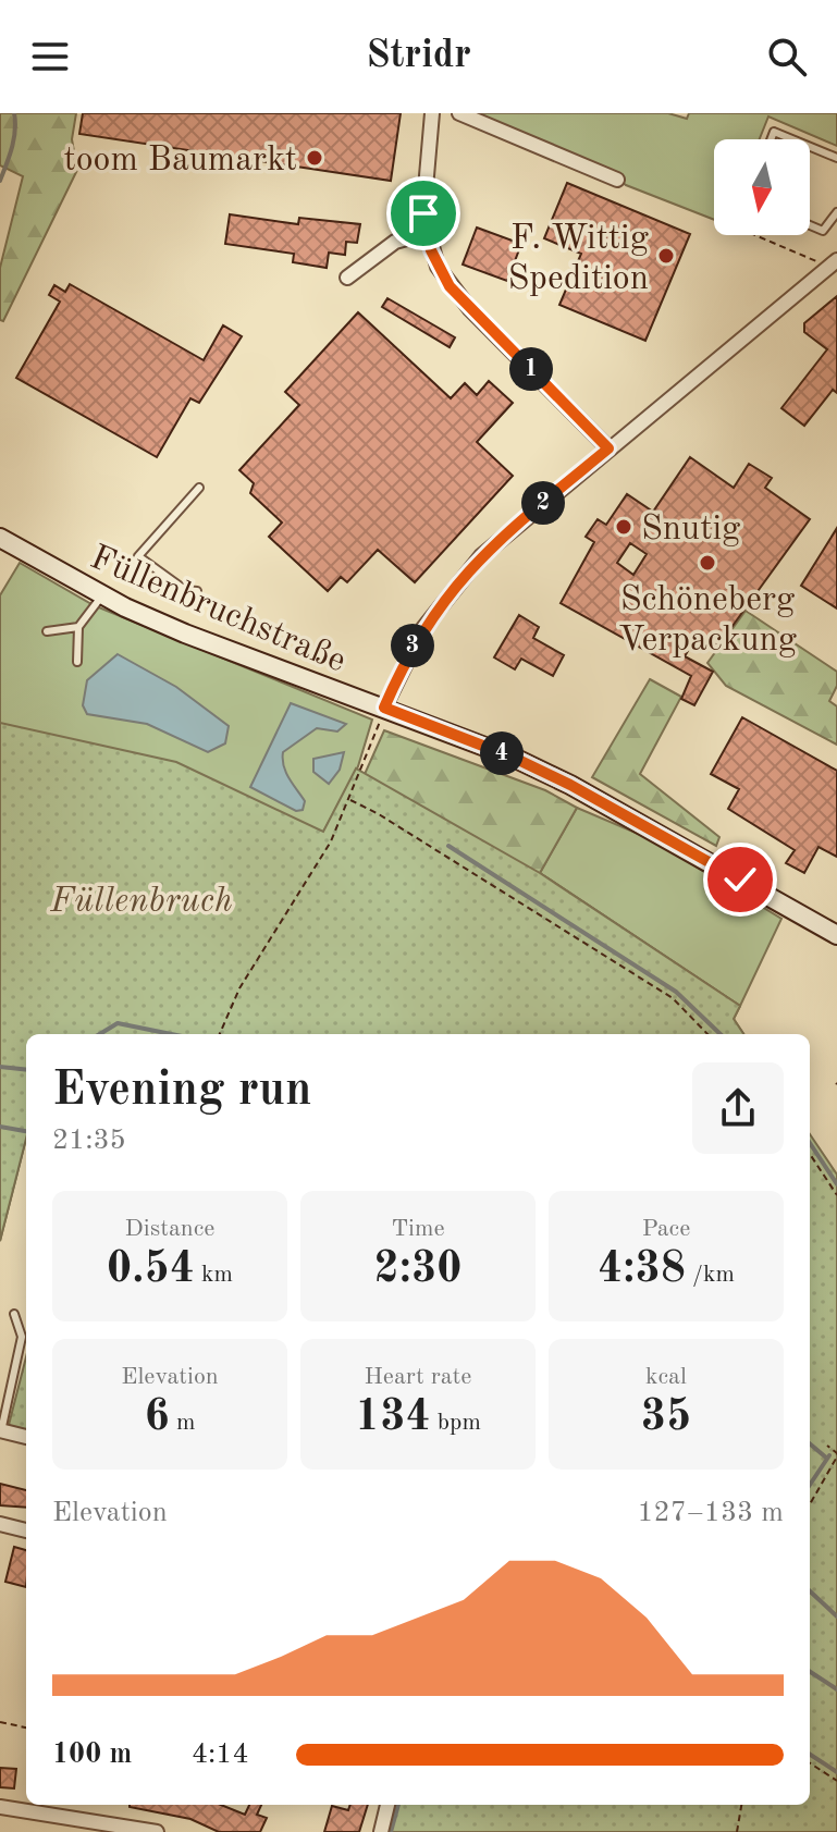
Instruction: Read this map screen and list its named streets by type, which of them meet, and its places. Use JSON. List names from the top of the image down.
{
  "streets": {
    "street": ["Füllenbruchstraße"]
  },
  "parks": ["Füllenbruch"],
  "places": [
    "toom Baumarkt",
    "F. Wittig Spedition",
    "Snutig",
    "Schöneberg Verpackung"
  ],
  "north": "bottom",
  "page": {
    "header": "Stridr",
    "pins": [
      "1",
      "2",
      "3",
      "4"
    ],
    "heading": ["Evening run", "21:35"],
    "stats": [
      ["Distance", "0.54 km"],
      ["Time", "2:30"],
      ["Pace", "4:38 /km"],
      ["Elevation", "6 m"],
      ["Heart rate", "134 bpm"],
      ["kcal", "35"]
    ],
    "chart": ["Elevation", "127–133 m"],
    "list": [
      {
        "name": "100 m",
        "note": "4:14"
      }
    ]
  }
}
